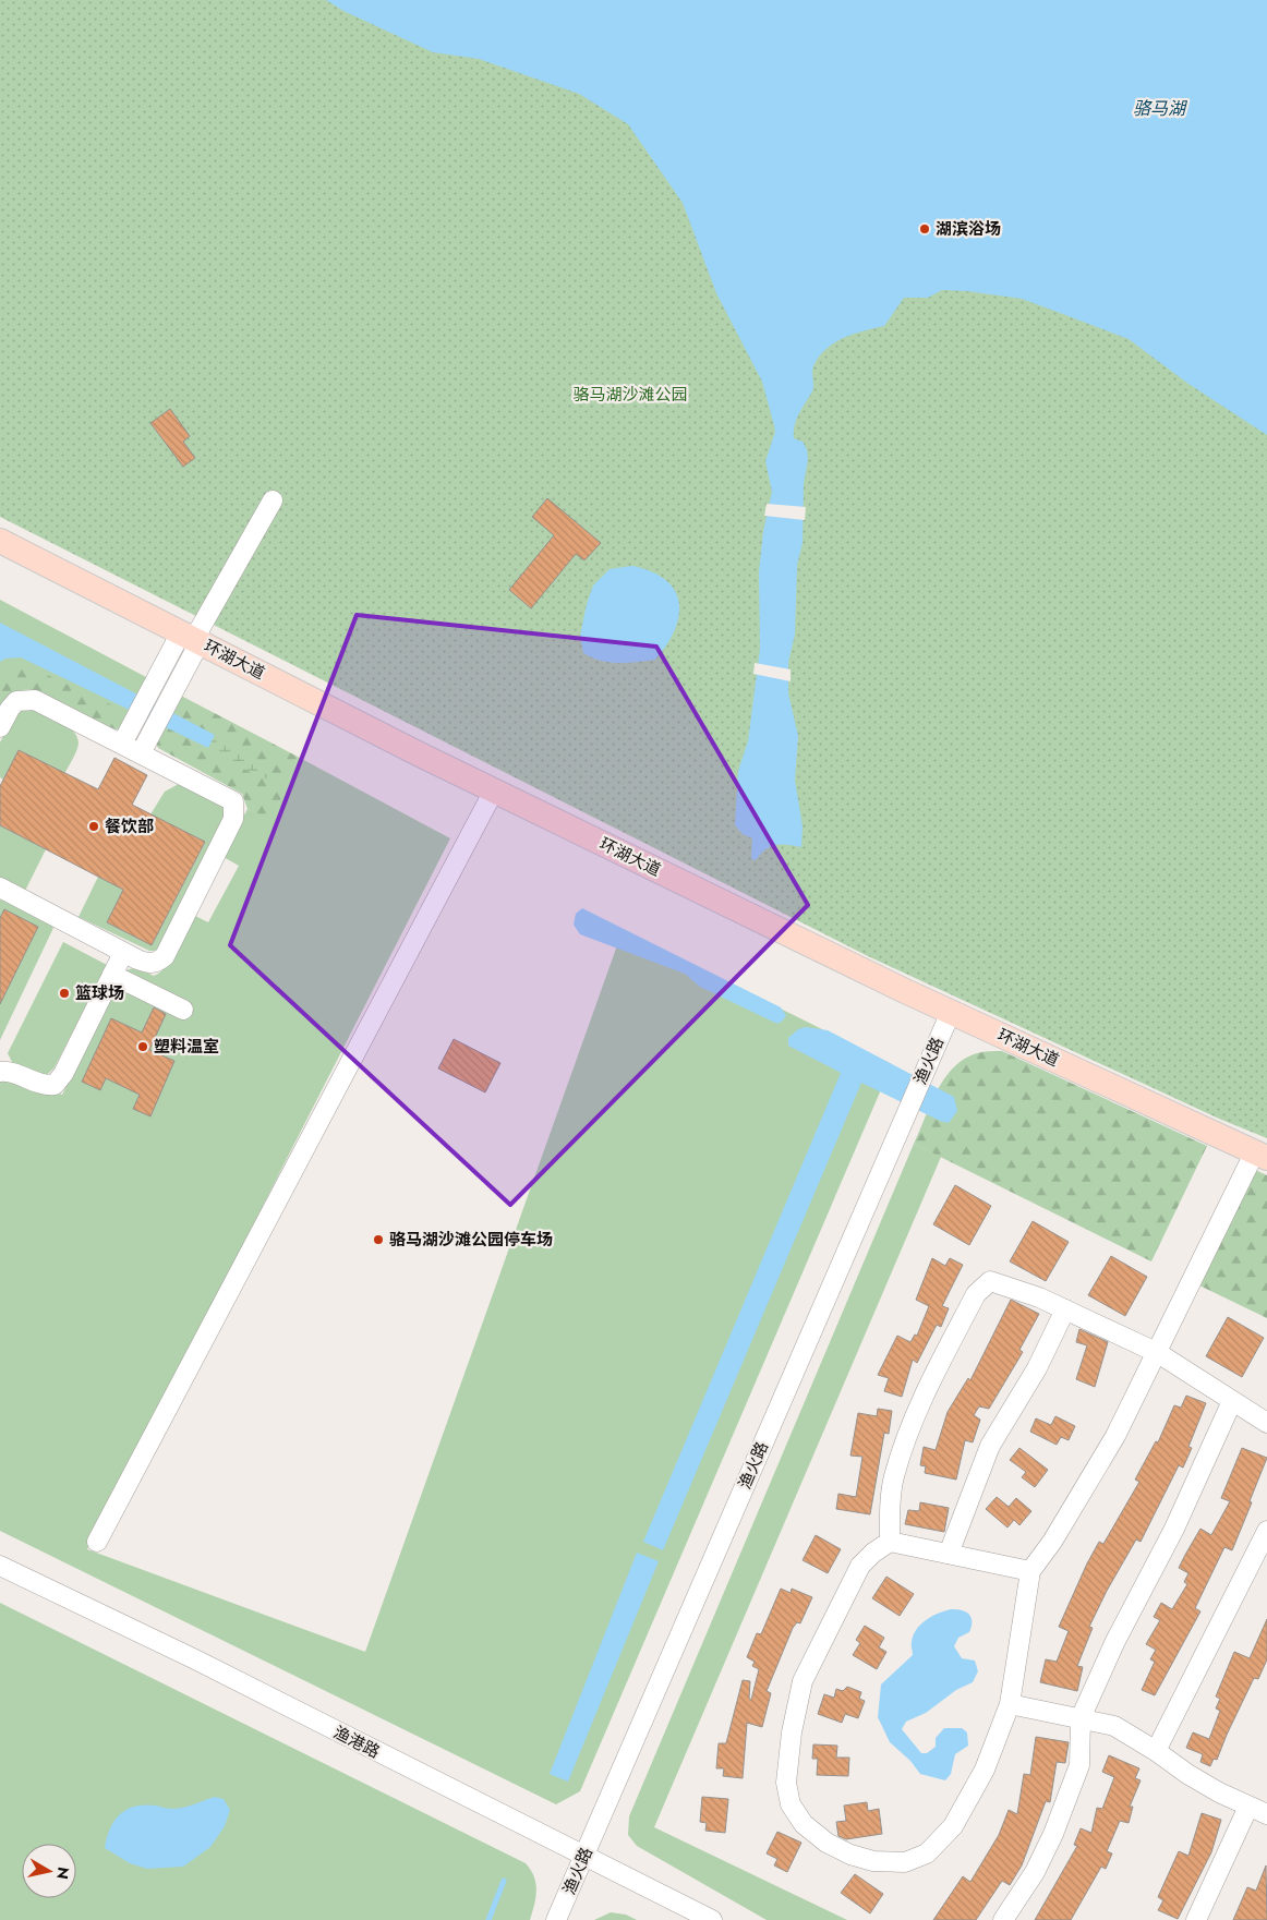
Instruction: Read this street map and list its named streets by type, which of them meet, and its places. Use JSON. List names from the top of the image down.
{
  "streets": {
    "main road": ["环湖大道"],
    "street": ["渔火路", "渔港路"]
  },
  "crossings": [
    ["环湖大道", "渔火路"],
    ["渔火路", "渔港路"]
  ],
  "water": ["骆马湖"],
  "parks": ["骆马湖沙滩公园"],
  "places": [
    "湖滨浴场",
    "餐饮部",
    "篮球场",
    "塑料温室",
    "骆马湖沙滩公园停车场"
  ],
  "north": "right"
}
